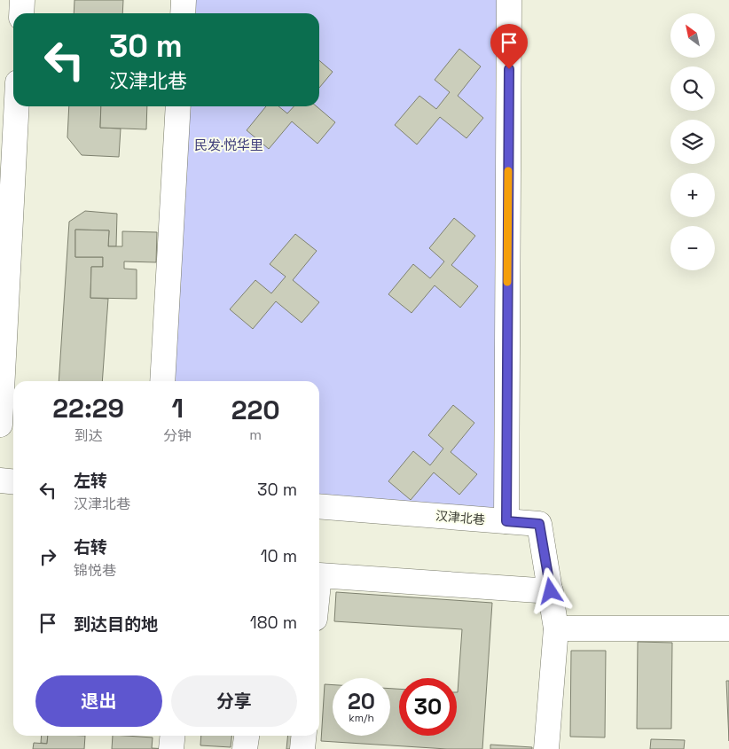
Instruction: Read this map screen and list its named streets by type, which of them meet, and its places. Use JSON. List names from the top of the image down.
{
  "streets": {
    "street": ["汉津北巷"]
  },
  "districts": ["民发·悦华里"],
  "north": "top left",
  "page": {
    "map_buttons": ["+", "−"],
    "turn": ["30 m", "汉津北巷"],
    "eta": [
      "22:29",
      "到达",
      "1",
      "分钟",
      "220",
      "m"
    ],
    "list": [
      {
        "name": "左转",
        "note": "汉津北巷",
        "value": "30 m"
      },
      {
        "name": "右转",
        "note": "锦悦巷",
        "value": "10 m"
      },
      {
        "name": "到达目的地",
        "value": "180 m"
      }
    ],
    "buttons": ["退出", "分享"],
    "speed": "20 km/h",
    "limit": "30"
  }
}
